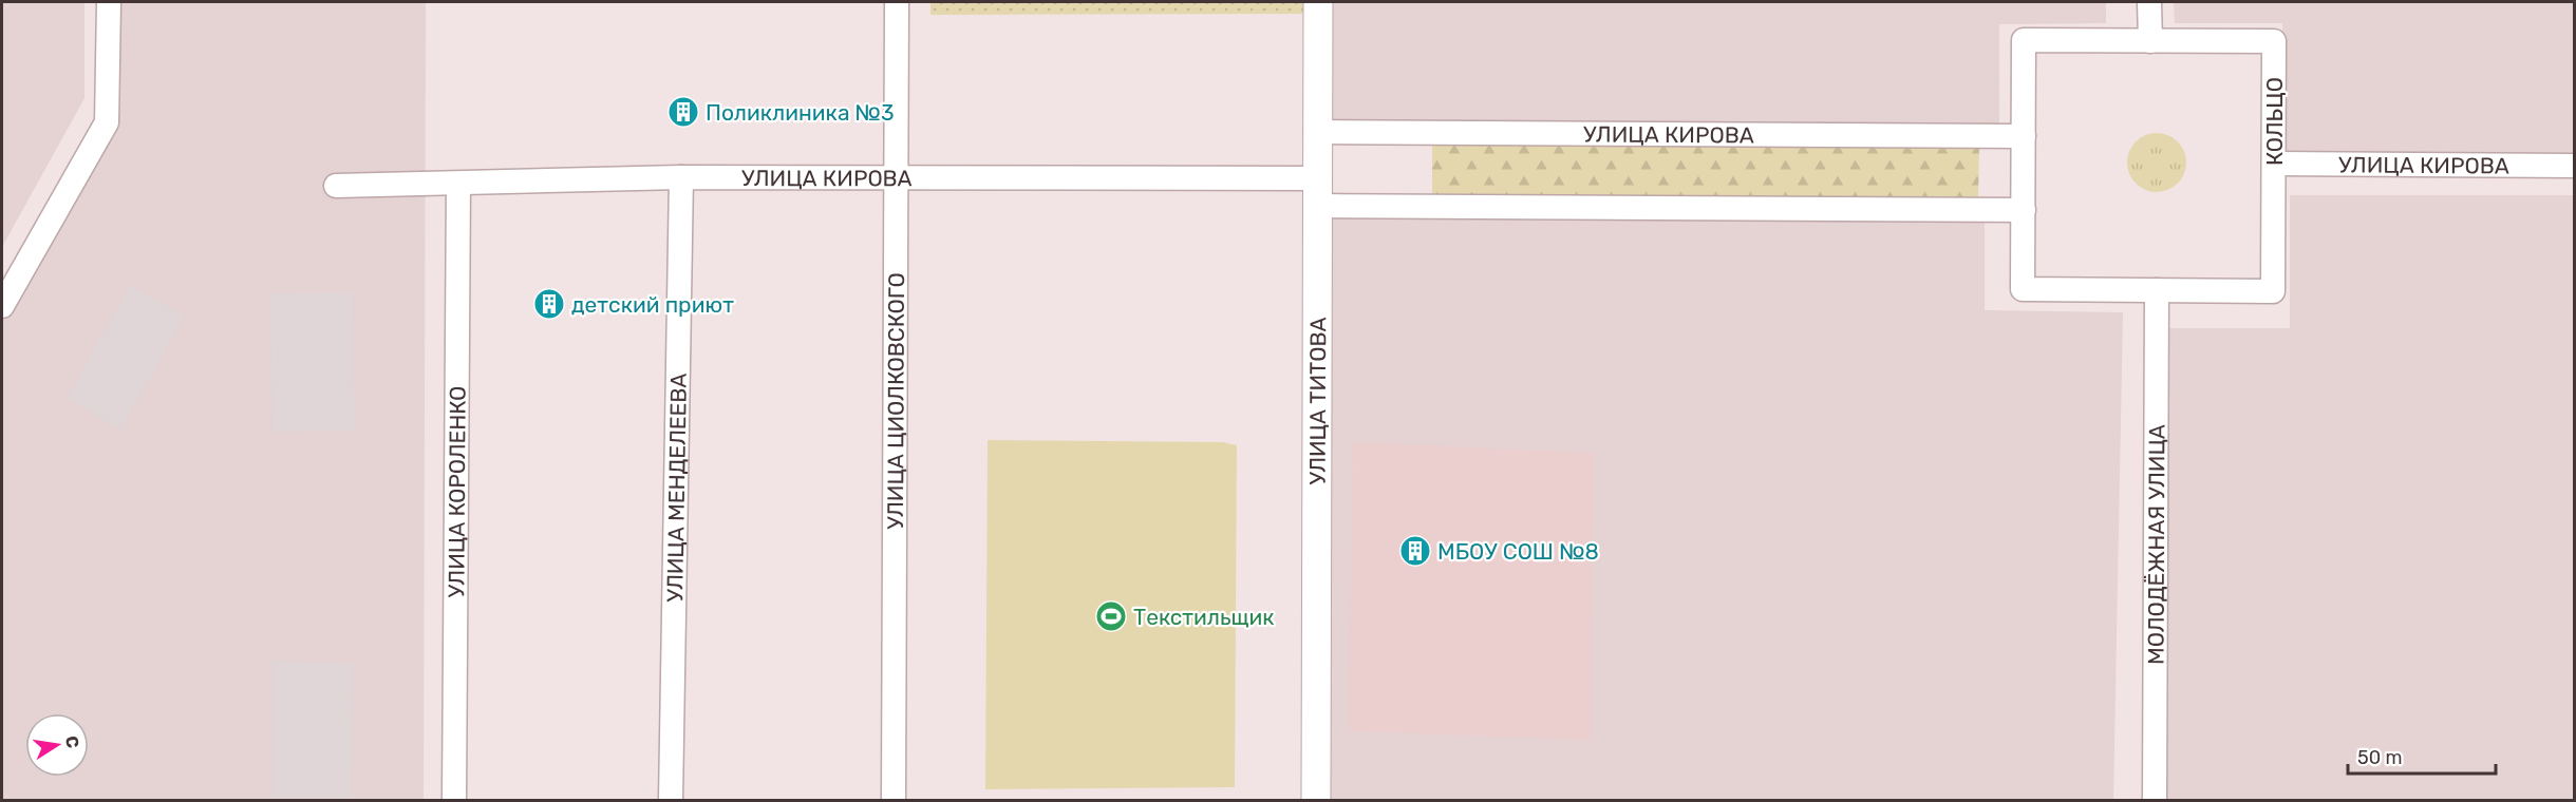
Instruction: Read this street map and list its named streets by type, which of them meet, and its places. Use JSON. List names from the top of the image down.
{
  "streets": {
    "street": [
      "КОЛЬЦО",
      "УЛИЦА КИРОВА",
      "УЛИЦА ЦИОЛКОВСКОГО",
      "УЛИЦА ТИТОВА",
      "УЛИЦА МЕНДЕЛЕЕВА",
      "УЛИЦА КОРОЛЕНКО",
      "МОЛОДЁЖНАЯ УЛИЦА"
    ]
  },
  "crossings": [
    ["КОЛЬЦО", "УЛИЦА КИРОВА"],
    ["КОЛЬЦО", "МОЛОДЁЖНАЯ УЛИЦА"],
    ["УЛИЦА КИРОВА", "УЛИЦА ЦИОЛКОВСКОГО"],
    ["УЛИЦА КИРОВА", "УЛИЦА ТИТОВА"],
    ["УЛИЦА КИРОВА", "УЛИЦА МЕНДЕЛЕЕВА"],
    ["УЛИЦА КИРОВА", "УЛИЦА КОРОЛЕНКО"]
  ],
  "places": {
    "building": ["Поликлиника №3", "детский приют", "МБОУ СОШ №8"],
    "sports": ["Текстильщик"]
  },
  "scale_bar": "50 m",
  "north": "right"
}
